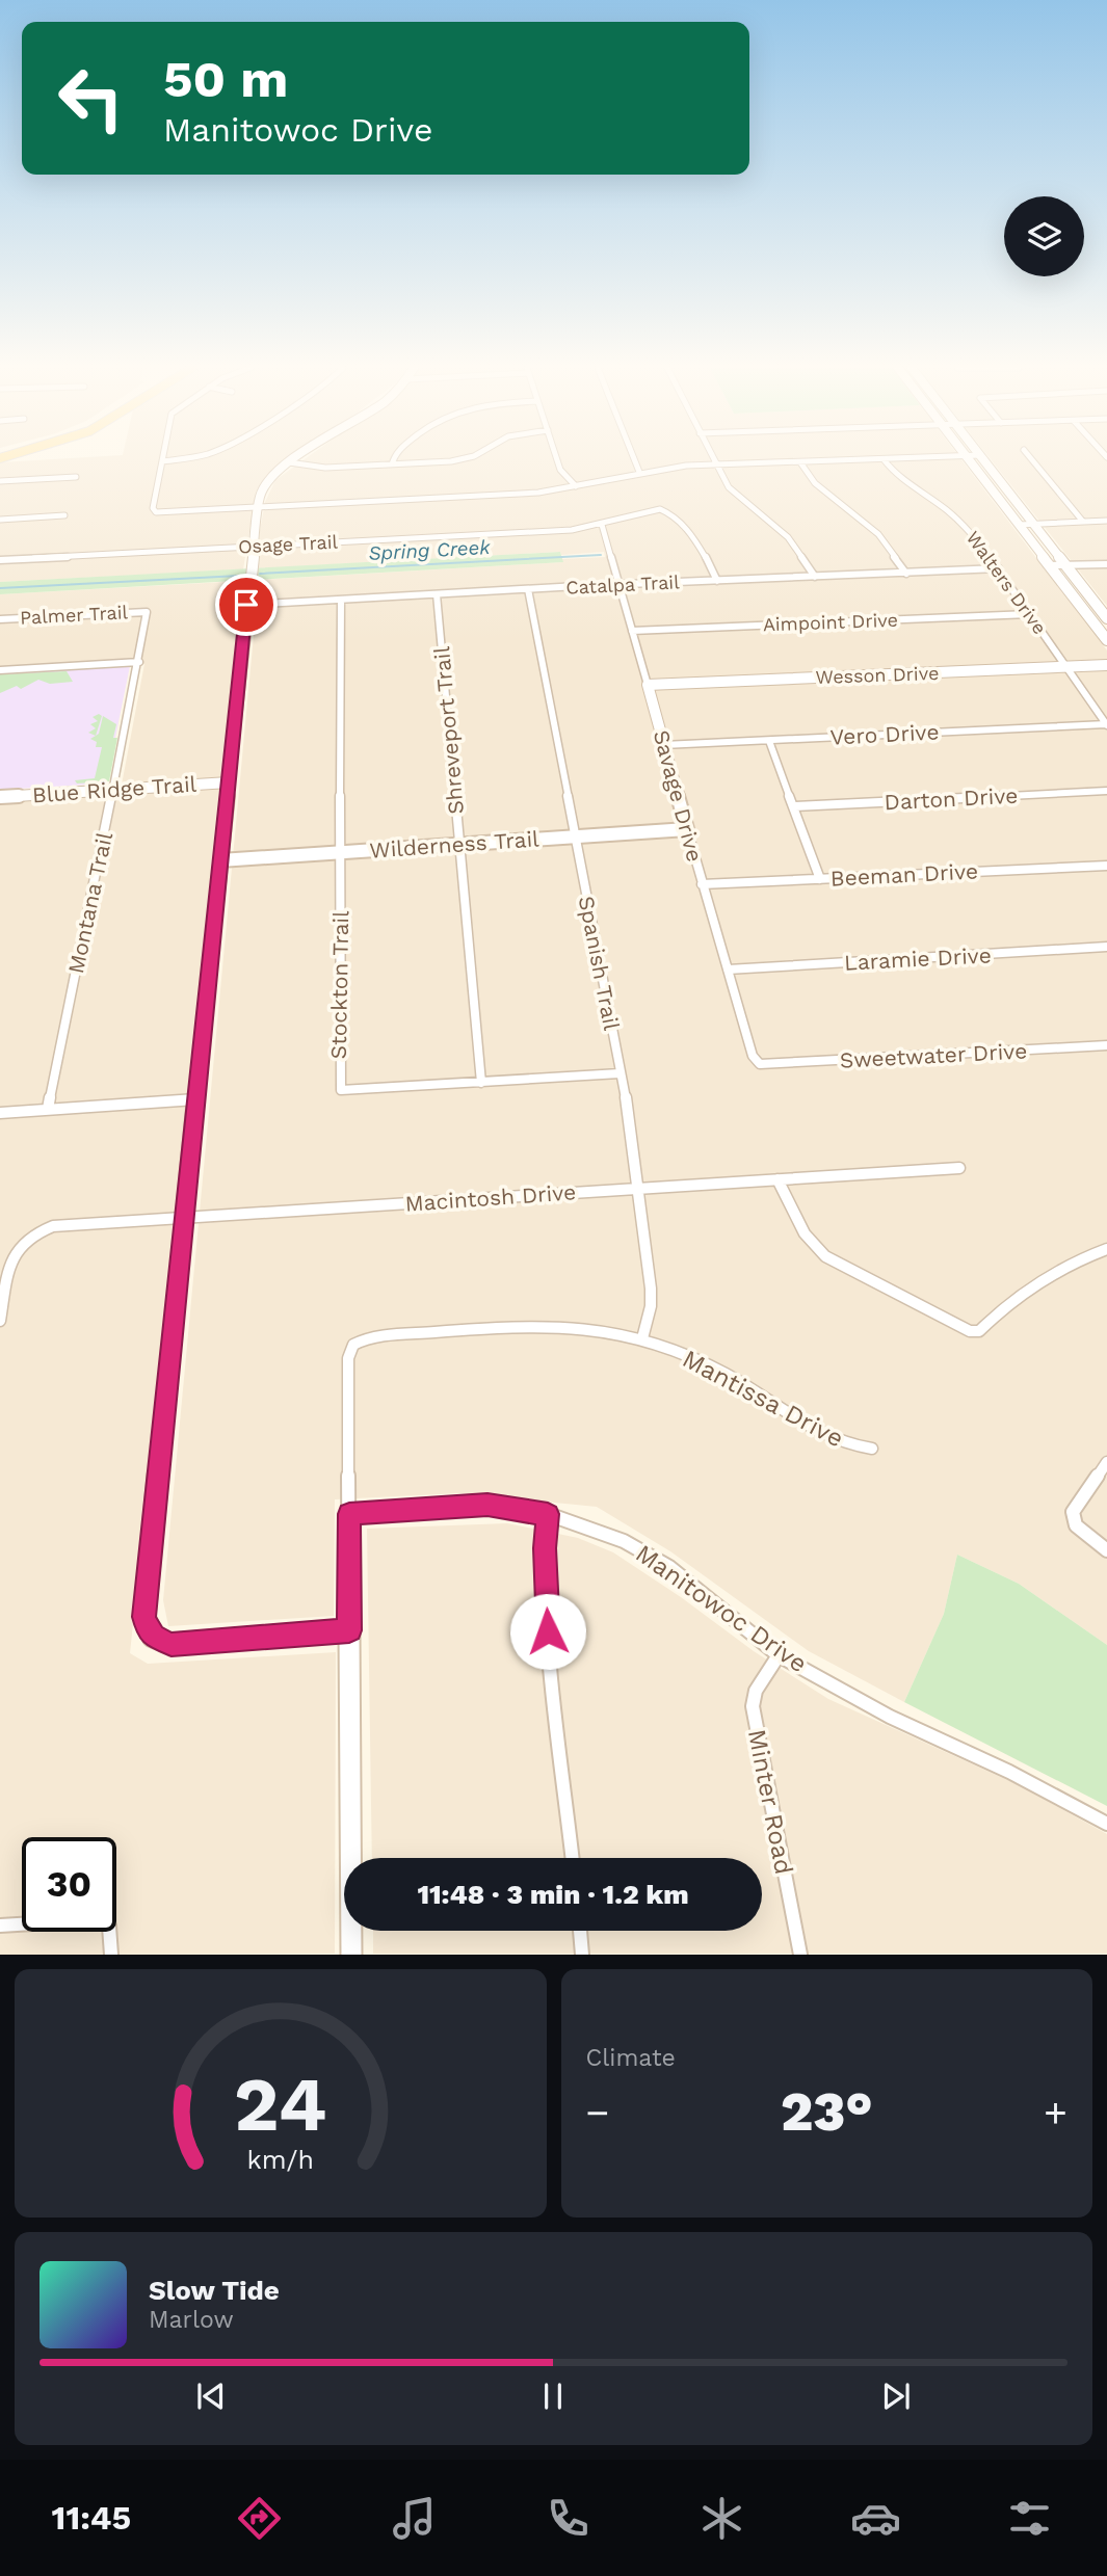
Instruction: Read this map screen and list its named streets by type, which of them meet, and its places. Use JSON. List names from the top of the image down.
{
  "streets": {
    "street": [
      "Osage Trail",
      "Walters Drive",
      "Catalpa Trail",
      "Palmer Trail",
      "Aimpoint Drive",
      "Wesson Drive",
      "Shreveport Trail",
      "Vero Drive",
      "Blue Ridge Trail",
      "Savage Drive",
      "Darton Drive",
      "Wilderness Trail",
      "Beeman Drive",
      "Montana Trail",
      "Laramie Drive",
      "Spanish Trail",
      "Stockton Trail",
      "Sweetwater Drive",
      "Macintosh Drive",
      "Mantissa Drive",
      "Manitowoc Drive",
      "Minter Road"
    ]
  },
  "crossings": [
    ["Osage Trail", "Catalpa Trail"],
    ["Osage Trail", "Savage Drive"],
    ["Walters Drive", "Catalpa Trail"],
    ["Walters Drive", "Aimpoint Drive"],
    ["Walters Drive", "Wesson Drive"],
    ["Walters Drive", "Vero Drive"],
    ["Catalpa Trail", "Shreveport Trail"],
    ["Catalpa Trail", "Savage Drive"],
    ["Catalpa Trail", "Spanish Trail"],
    ["Catalpa Trail", "Stockton Trail"],
    ["Palmer Trail", "Montana Trail"],
    ["Aimpoint Drive", "Savage Drive"],
    ["Wesson Drive", "Savage Drive"],
    ["Shreveport Trail", "Wilderness Trail"],
    ["Shreveport Trail", "Stockton Trail"],
    ["Vero Drive", "Savage Drive"],
    ["Blue Ridge Trail", "Montana Trail"],
    ["Savage Drive", "Wilderness Trail"],
    ["Savage Drive", "Beeman Drive"],
    ["Savage Drive", "Laramie Drive"],
    ["Savage Drive", "Sweetwater Drive"],
    ["Wilderness Trail", "Spanish Trail"],
    ["Wilderness Trail", "Stockton Trail"],
    ["Spanish Trail", "Stockton Trail"],
    ["Spanish Trail", "Macintosh Drive"],
    ["Spanish Trail", "Mantissa Drive"],
    ["Mantissa Drive", "Manitowoc Drive"],
    ["Manitowoc Drive", "Minter Road"]
  ],
  "water": ["Spring Creek"],
  "page": {
    "turn": ["50 m", "Manitowoc Drive"],
    "limit": "30",
    "trip": "11:48 · 3 min · 1.2 km",
    "tile": "Climate",
    "heat": ["−", "23°", "+"],
    "song": ["Slow Tide", "Marlow"],
    "tabs": "11:45",
    "gauge": ["24", "km/h"]
  }
}
